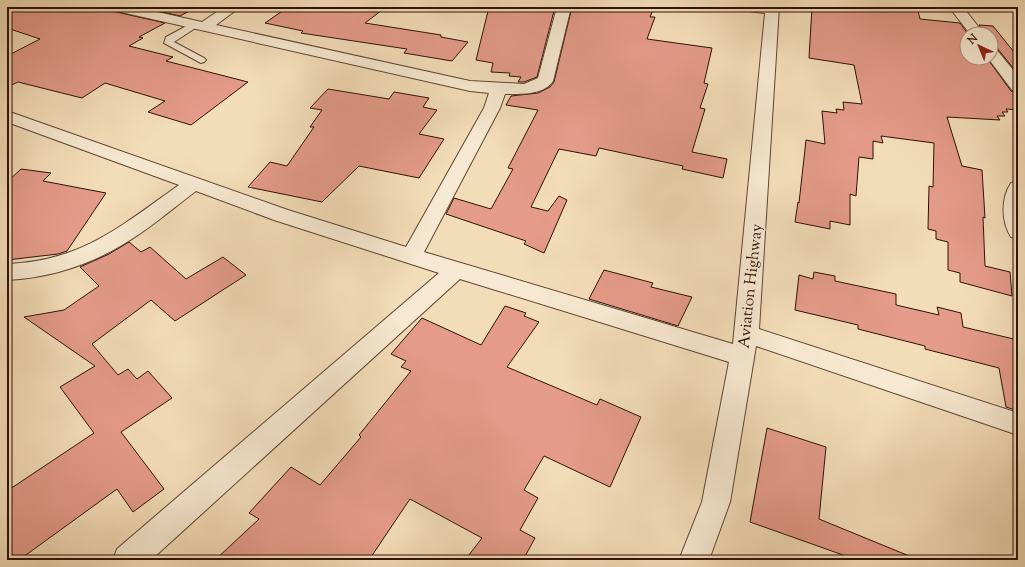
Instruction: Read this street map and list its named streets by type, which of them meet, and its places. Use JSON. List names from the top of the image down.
{
  "streets": {
    "street": ["Aviation Highway"]
  },
  "north": "top left"
}
